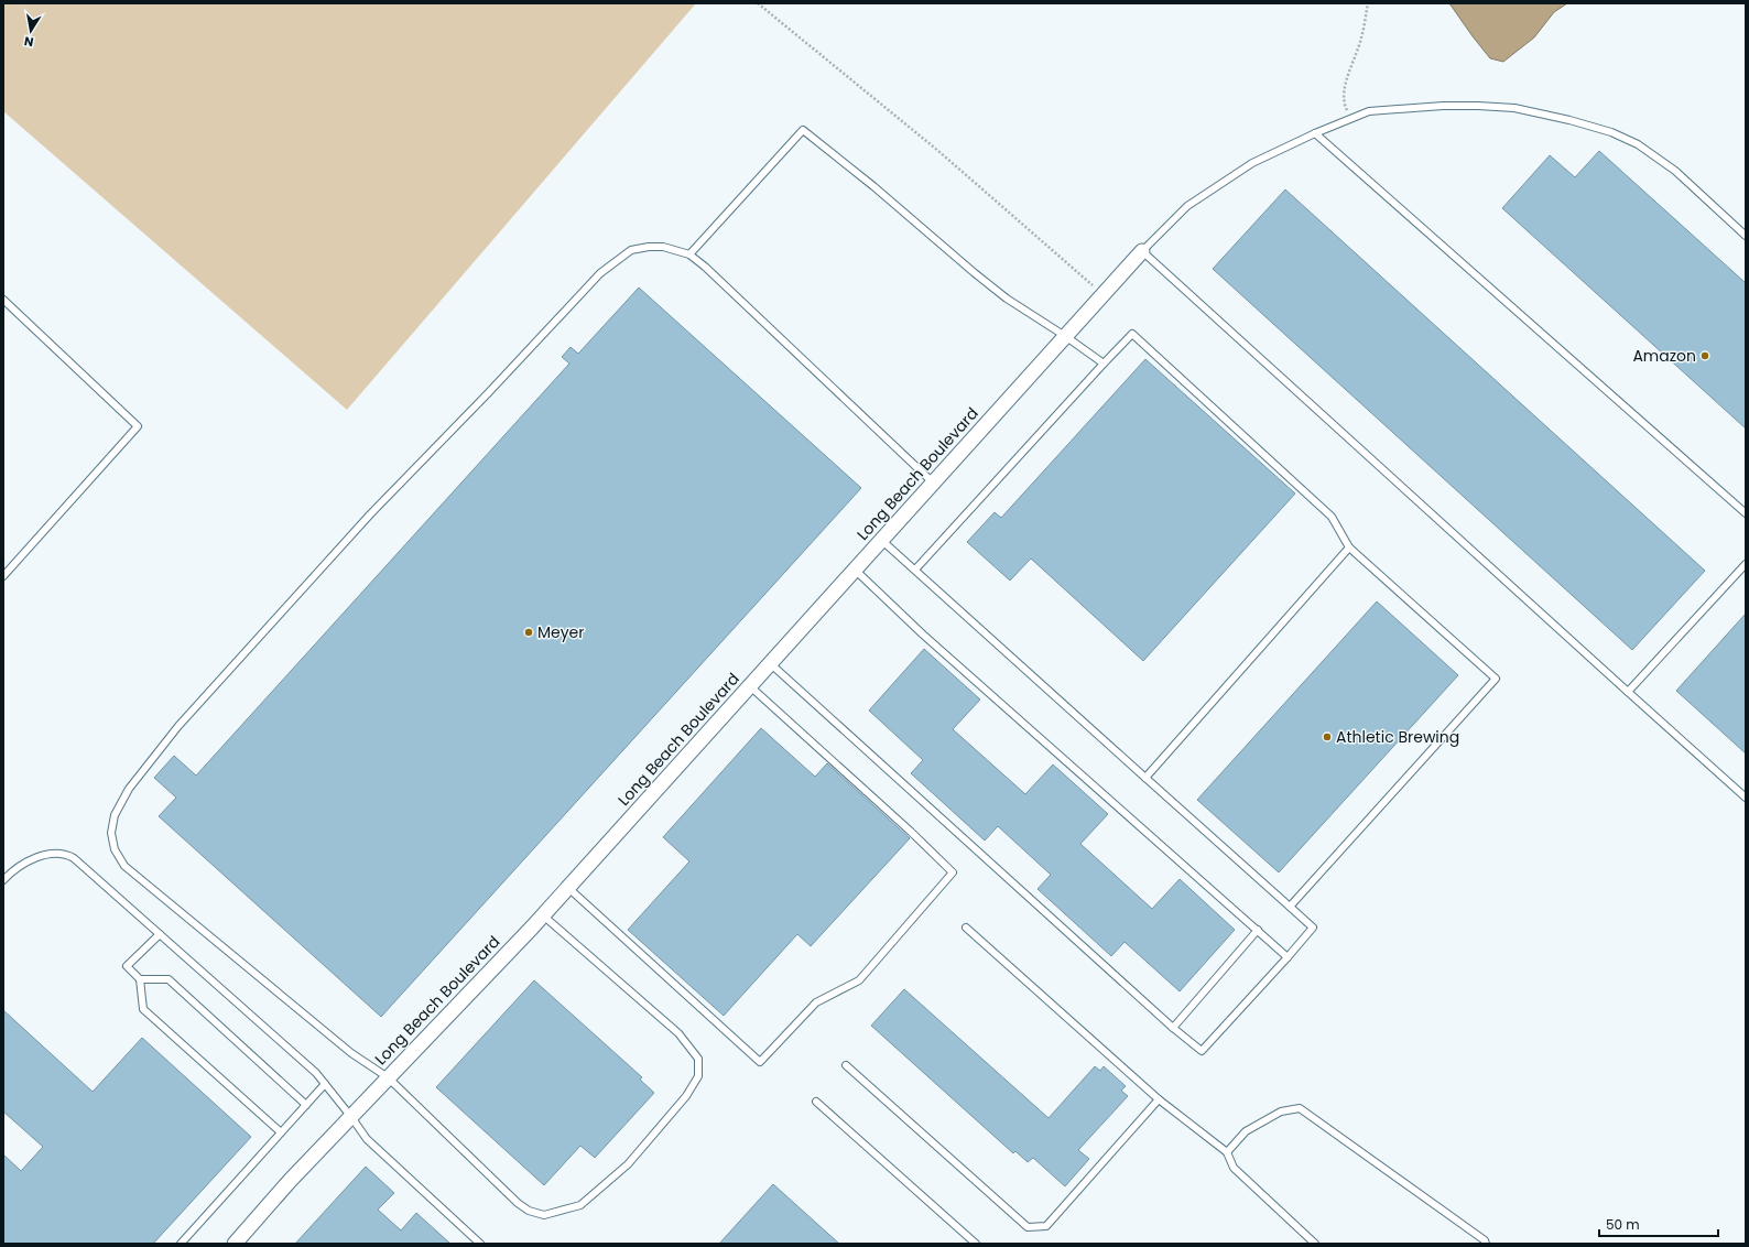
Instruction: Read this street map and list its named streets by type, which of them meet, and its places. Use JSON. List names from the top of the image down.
{
  "streets": {
    "street": ["Long Beach Boulevard"]
  },
  "places": ["Amazon", "Meyer", "Athletic Brewing"],
  "scale_bar": "50 m",
  "north": "bottom"
}
